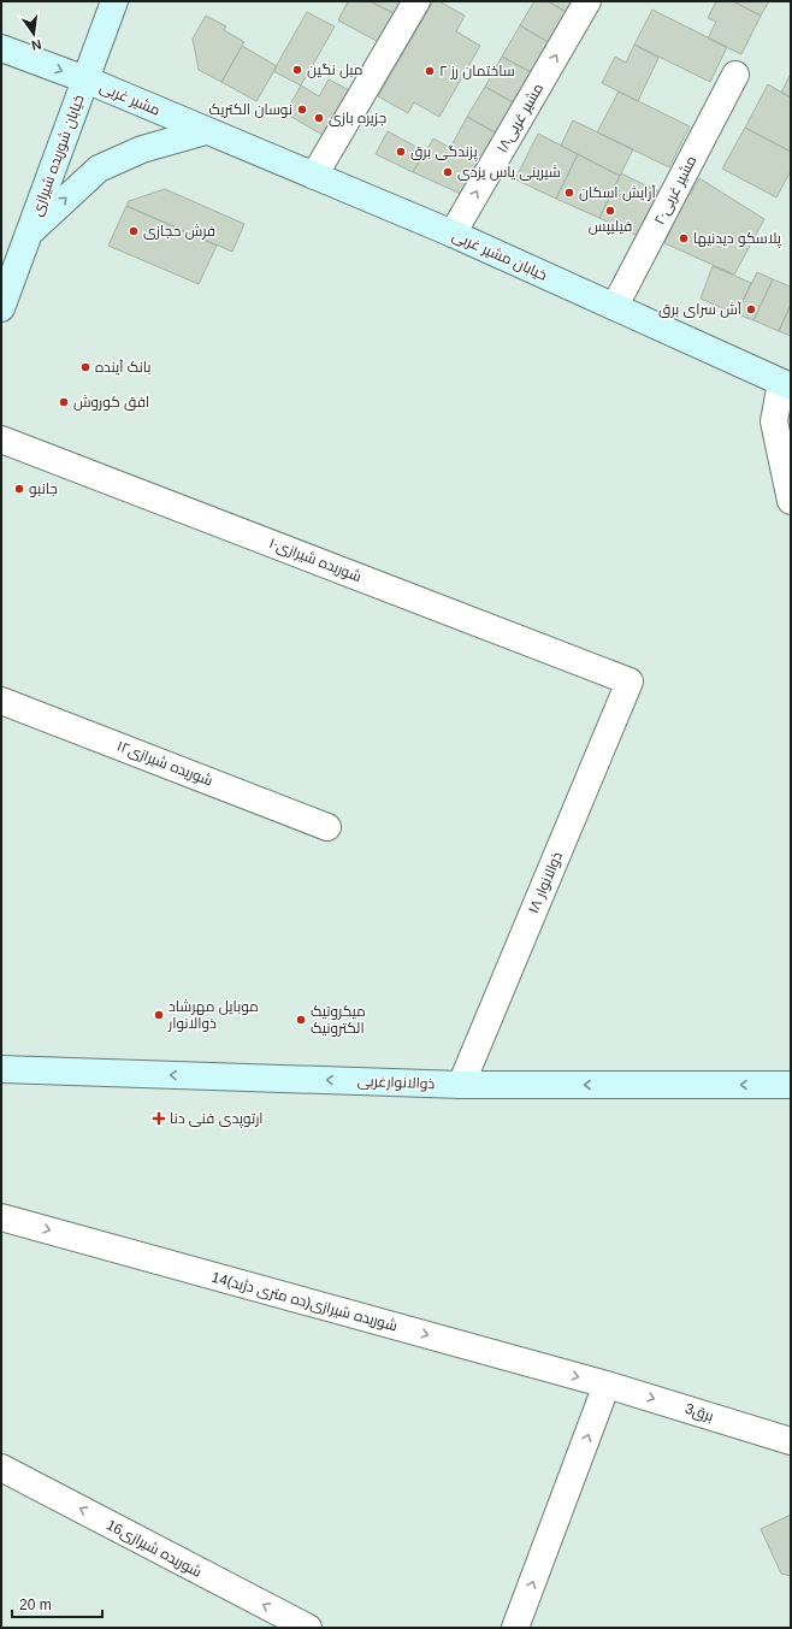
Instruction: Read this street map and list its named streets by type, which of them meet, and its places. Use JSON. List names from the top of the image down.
{
  "streets": {
    "main road": [
      "مشیر غربی",
      "خیابان شوریده شیرازی",
      "خیابان مشیر غربی",
      "ذوالانوارغربی"
    ],
    "street": [
      "مشیر غربی۱۸",
      "مشیر غربی۲۰",
      "۱۰شوریده شیرازی",
      "شوریده شیرازی۱۲",
      "ذوالانوار ۱۸",
      "14شوریده شیرازی(ده متری دژبد)",
      "3برق",
      "شوریده شیرازی16"
    ]
  },
  "crossings": [
    ["مشیر غربی", "خیابان شوریده شیرازی"],
    ["مشیر غربی", "خیابان مشیر غربی"],
    ["مشیر غربی۱۸", "خیابان مشیر غربی"],
    ["مشیر غربی۲۰", "خیابان مشیر غربی"],
    ["۱۰شوریده شیرازی", "ذوالانوار ۱۸"],
    ["ذوالانوار ۱۸", "ذوالانوارغربی"],
    ["14شوریده شیرازی(ده متری دژبد)", "3برق"]
  ],
  "one_way": [
    "مشیر غربی",
    "ذوالانوارغربی",
    "14شوریده شیرازی(ده متری دژبد)",
    "3برق",
    "شوریده شیرازی16"
  ],
  "places": {
    "other": [
      "مبل نگین",
      "ساختمان رز ۲",
      "نوسان الکتریک",
      "جزیره بازی",
      "پزندگی برق",
      "شیرینی یاس یزدی",
      "آرایش اسکان",
      "فیلیپس",
      "فرش حجازی",
      "پلاسکو دیدنیها",
      "آش سرای برق",
      "بانک آینده",
      "افق کوروش",
      "جانبو",
      "موبایل مهرشاد ذوالانوار",
      "میکروتیک الکترونیک"
    ],
    "health": ["ارتوپدی فنی دنا"]
  },
  "scale_bar": "20 m",
  "north": "bottom"
}
